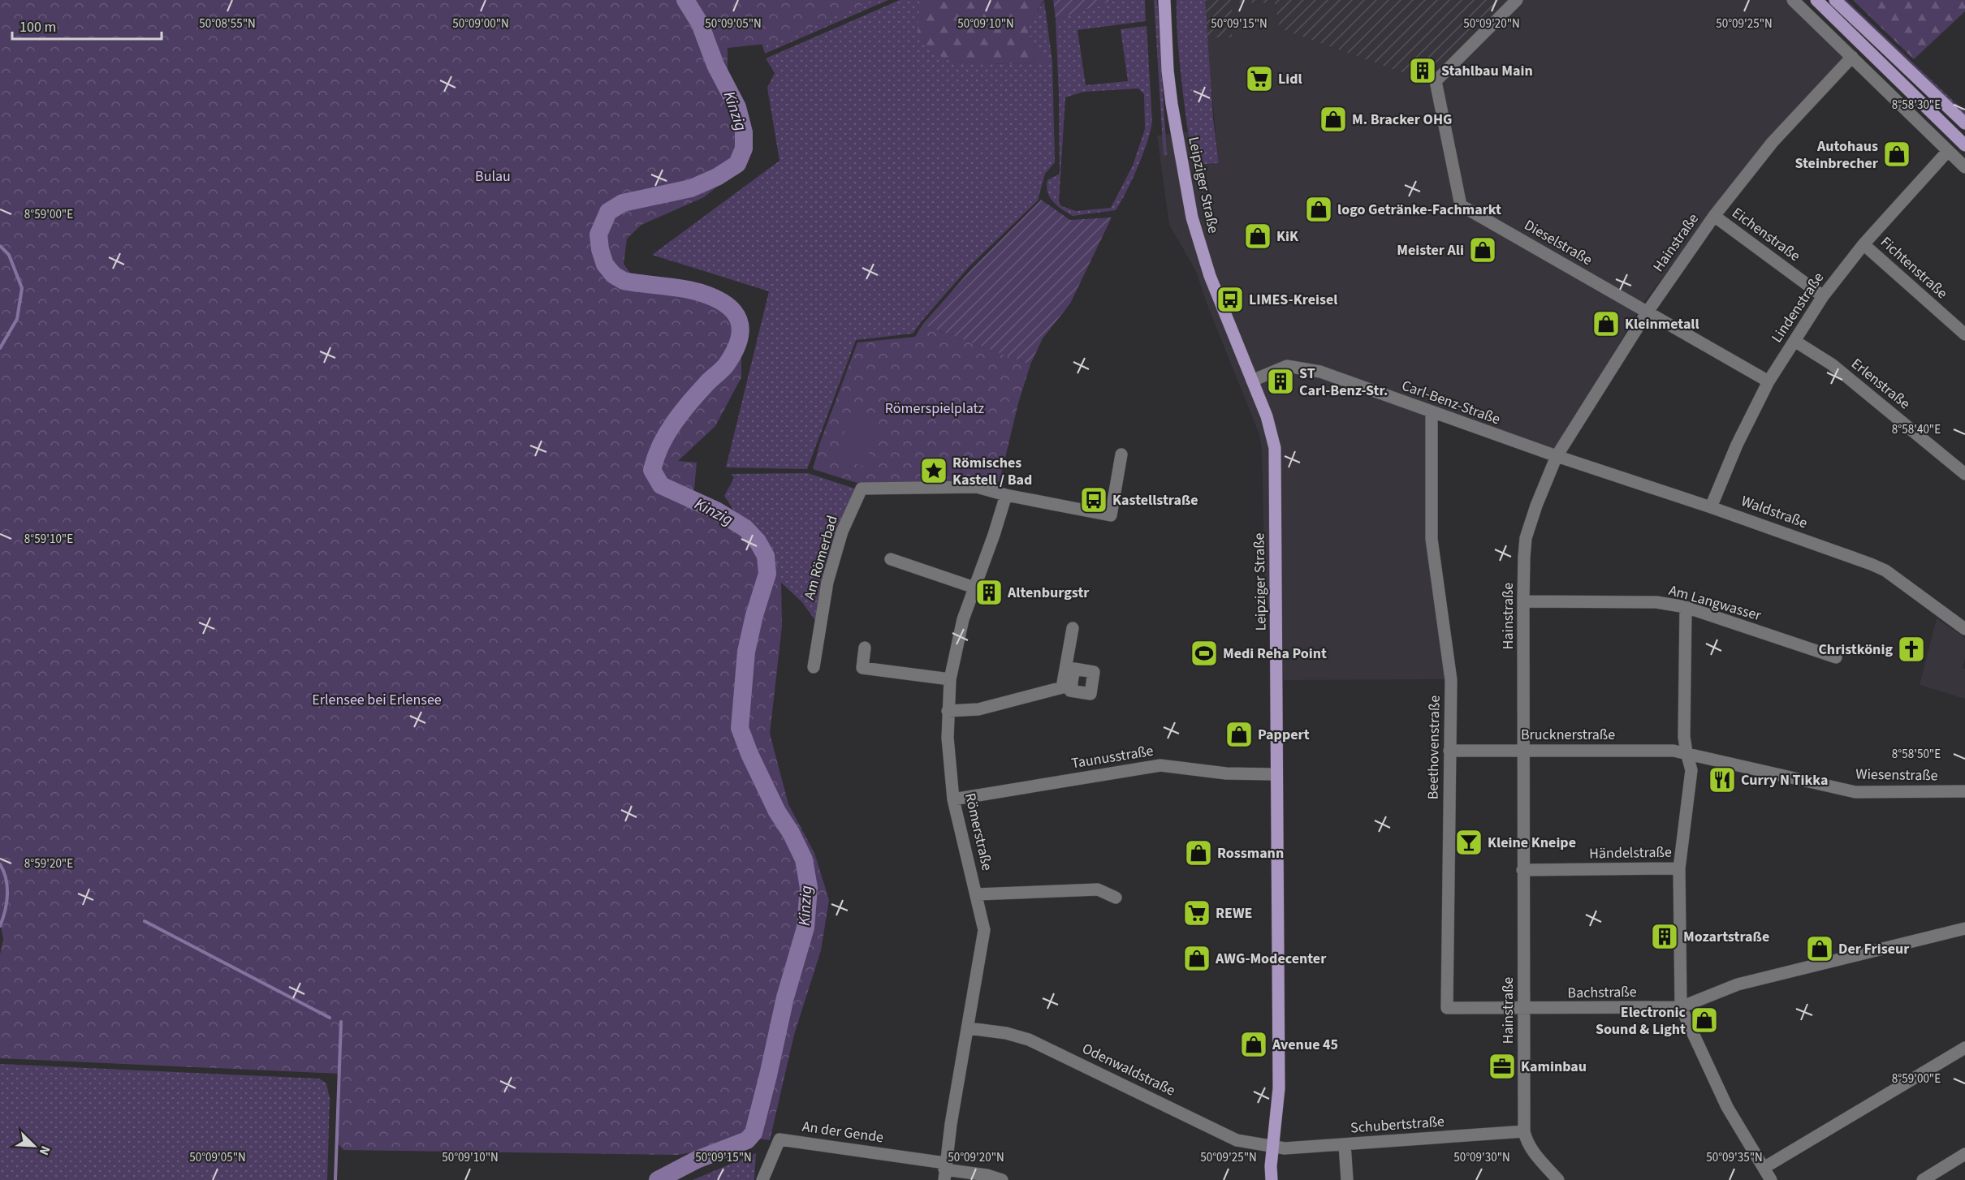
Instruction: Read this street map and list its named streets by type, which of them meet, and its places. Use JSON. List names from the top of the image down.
{
  "streets": {
    "main road": ["Leipziger Straße"],
    "street": [
      "Eichenstraße",
      "Dieselstraße",
      "Hainstraße",
      "Fichtenstraße",
      "Lindenstraße",
      "Erlenstraße",
      "Carl-Benz-Straße",
      "Waldstraße",
      "Am Römerbad",
      "Am Langwasser",
      "Brucknerstraße",
      "Beethovenstraße",
      "Taunusstraße",
      "Wiesenstraße",
      "Römerstraße",
      "Händelstraße",
      "Bachstraße",
      "Odenwaldstraße",
      "Schubertstraße",
      "An der Gende"
    ]
  },
  "crossings": [
    ["Leipziger Straße", "Carl-Benz-Straße"],
    ["Leipziger Straße", "Taunusstraße"],
    ["Leipziger Straße", "Odenwaldstraße"],
    ["Leipziger Straße", "Schubertstraße"],
    ["Eichenstraße", "Hainstraße"],
    ["Eichenstraße", "Lindenstraße"],
    ["Dieselstraße", "Hainstraße"],
    ["Hainstraße", "Carl-Benz-Straße"],
    ["Hainstraße", "Waldstraße"],
    ["Hainstraße", "Am Langwasser"],
    ["Hainstraße", "Brucknerstraße"],
    ["Hainstraße", "Beethovenstraße"],
    ["Hainstraße", "Händelstraße"],
    ["Hainstraße", "Bachstraße"],
    ["Hainstraße", "Schubertstraße"],
    ["Fichtenstraße", "Lindenstraße"],
    ["Lindenstraße", "Erlenstraße"],
    ["Lindenstraße", "Waldstraße"],
    ["Carl-Benz-Straße", "Waldstraße"],
    ["Carl-Benz-Straße", "Beethovenstraße"],
    ["Am Römerbad", "Römerstraße"],
    ["Brucknerstraße", "Beethovenstraße"],
    ["Brucknerstraße", "Wiesenstraße"],
    ["Beethovenstraße", "Bachstraße"],
    ["Taunusstraße", "Römerstraße"],
    ["Römerstraße", "Odenwaldstraße"],
    ["Römerstraße", "An der Gende"],
    ["Odenwaldstraße", "Schubertstraße"]
  ],
  "water": ["Kinzig"],
  "parks": ["Bulau", "Römerspielplatz", "Erlensee bei Erlensee"],
  "places": {
    "building": [
      "Stahlbau Main",
      "ST Carl-Benz-Str.",
      "Altenburgstr",
      "Mozartstraße"
    ],
    "supermarket": ["Lidl", "REWE"],
    "shop": [
      "M. Bracker OHG",
      "Autohaus Steinbrecher",
      "logo Getränke-Fachmarkt",
      "KiK",
      "Meister Ali",
      "Kleinmetall",
      "Pappert",
      "Rossmann",
      "Der Friseur",
      "AWG-Modecenter",
      "Electronic Sound & Light",
      "Avenue 45"
    ],
    "bus stop": ["LIMES-Kreisel", "Kastellstraße"],
    "place": ["Römisches Kastell / Bad"],
    "church": ["Christkönig"],
    "sports": ["Medi Reha Point"],
    "restaurant": ["Curry N Tikka"],
    "bar": ["Kleine Kneipe"],
    "office": ["Kaminbau"]
  },
  "scale_bar": "100 m",
  "north": "bottom right",
  "coordinates": [
    "50°08'55\"N",
    "50°09'00\"N",
    "50°09'05\"N",
    "50°09'10\"N",
    "50°09'15\"N",
    "50°09'20\"N",
    "50°09'25\"N",
    "8°58'30\"E",
    "8°59'00\"E",
    "8°58'40\"E",
    "8°59'10\"E",
    "8°58'50\"E",
    "8°59'20\"E",
    "50°09'30\"N",
    "50°09'35\"N"
  ]
}
